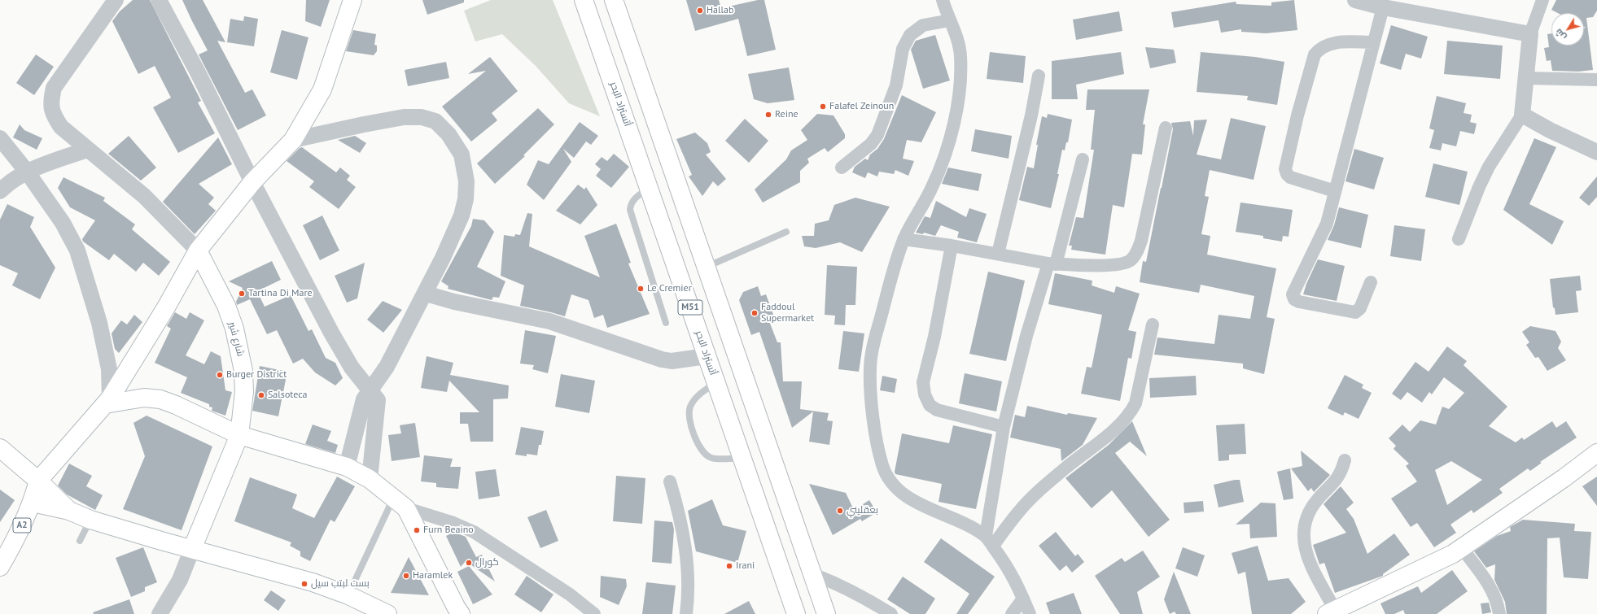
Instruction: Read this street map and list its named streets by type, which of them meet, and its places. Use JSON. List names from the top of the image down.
{
  "streets": {
    "main road": [
      "أتستراد البحر",
      "M51",
      "شارع شير",
      "A2"
    ]
  },
  "places": [
    "Hallab",
    "Falafel Zeinoun",
    "Reine",
    "Le Cremier",
    "Tartina Di Mare",
    "Faddoul Supermarket",
    "Burger District",
    "Salsoteca",
    "بعقليني",
    "Furn Beaino",
    "كورال",
    "Irani",
    "Haramlek",
    "بست لبتب سيل"
  ],
  "north": "bottom left"
}
